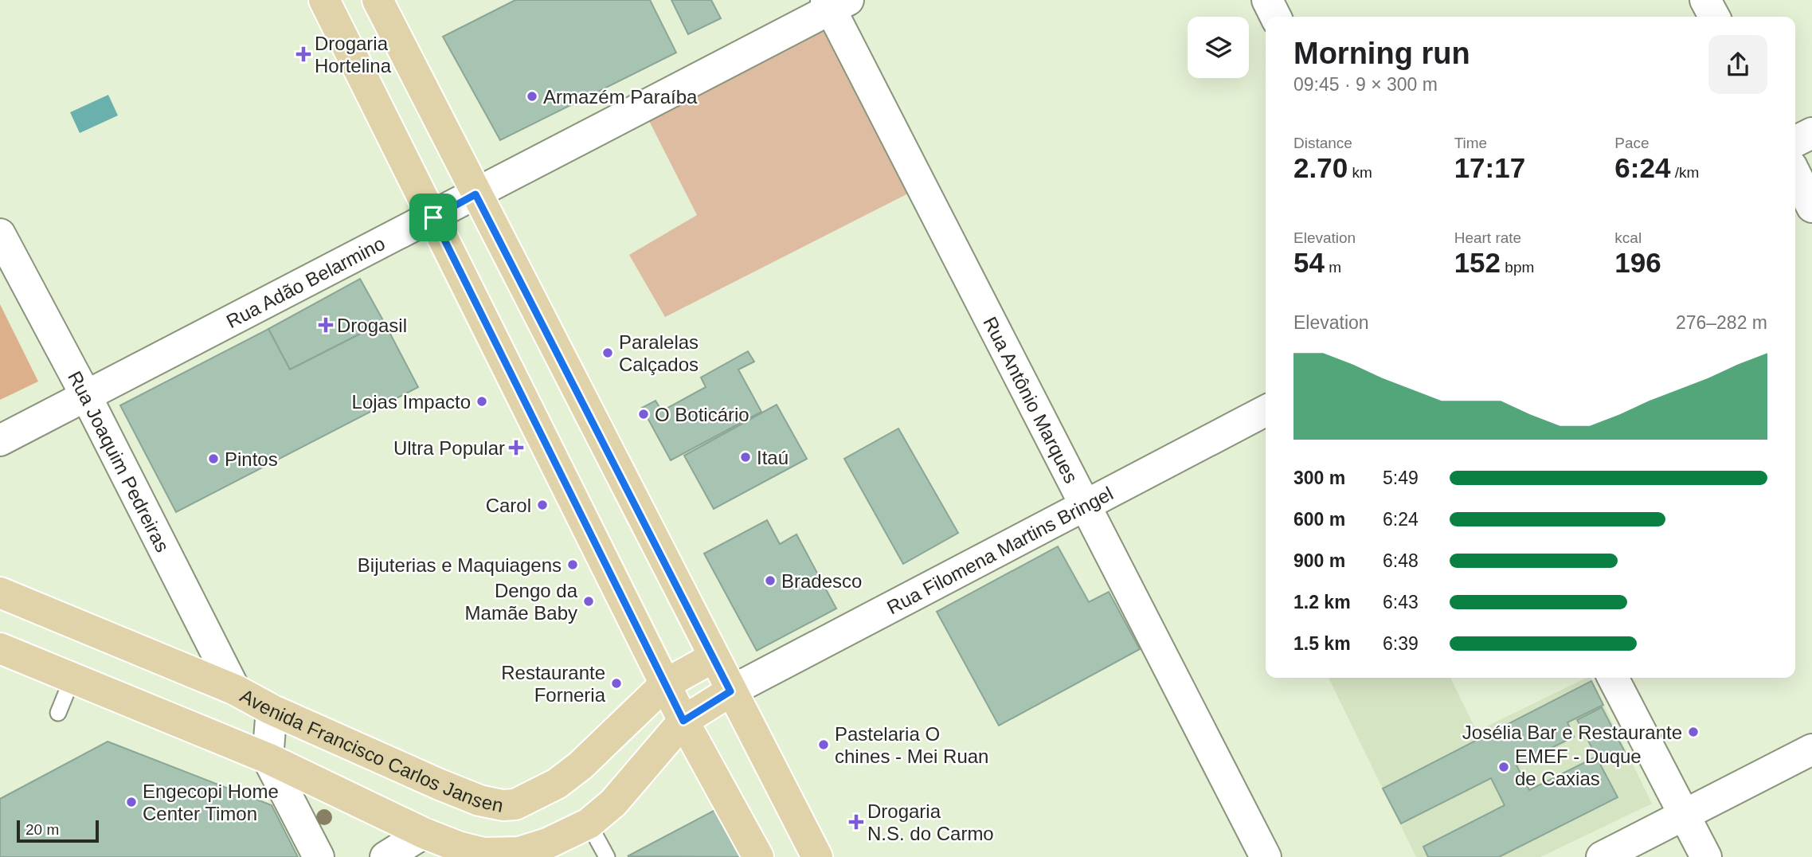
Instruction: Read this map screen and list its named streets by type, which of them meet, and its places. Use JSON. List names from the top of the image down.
{
  "streets": {
    "main road": ["Avenida Francisco Carlos Jansen"],
    "street": [
      "Rua Adão Belarmino",
      "Rua Antônio Marques",
      "Rua Joaquim Pedreiras",
      "Rua Filomena Martins Bringel"
    ]
  },
  "crossings": [
    ["Rua Adão Belarmino", "Rua Antônio Marques"],
    ["Rua Adão Belarmino", "Rua Joaquim Pedreiras"],
    ["Rua Antônio Marques", "Rua Filomena Martins Bringel"],
    ["Rua Joaquim Pedreiras", "Avenida Francisco Carlos Jansen"]
  ],
  "places": {
    "health": [
      "Drogaria Hortelina",
      "Drogasil",
      "Ultra Popular",
      "Drogaria N.S. do Carmo"
    ],
    "other": [
      "Armazém Paraíba",
      "Paralelas Calçados",
      "Lojas Impacto",
      "O Boticário",
      "Itaú",
      "Pintos",
      "Carol",
      "Bijuterias e Maquiagens",
      "Bradesco",
      "Dengo da Mamãe Baby",
      "Restaurante Forneria",
      "Josélia Bar e Restaurante",
      "Pastelaria O chines - Mei Ruan",
      "EMEF - Duque de Caxias",
      "Engecopi Home Center Timon"
    ]
  },
  "scale_bar": "20 m",
  "page": {
    "heading": ["Morning run", "09:45 · 9 × 300 m"],
    "stats": [
      ["Distance", "2.70 km"],
      ["Time", "17:17"],
      ["Pace", "6:24 /km"],
      ["Elevation", "54 m"],
      ["Heart rate", "152 bpm"],
      ["kcal", "196"]
    ],
    "chart": ["Elevation", "276–282 m"],
    "list": [
      {
        "name": "300 m",
        "note": "5:49"
      },
      {
        "name": "600 m",
        "note": "6:24"
      },
      {
        "name": "900 m",
        "note": "6:48"
      },
      {
        "name": "1.2 km",
        "note": "6:43"
      },
      {
        "name": "1.5 km",
        "note": "6:39"
      }
    ],
    "scale": "20 m"
  }
}
